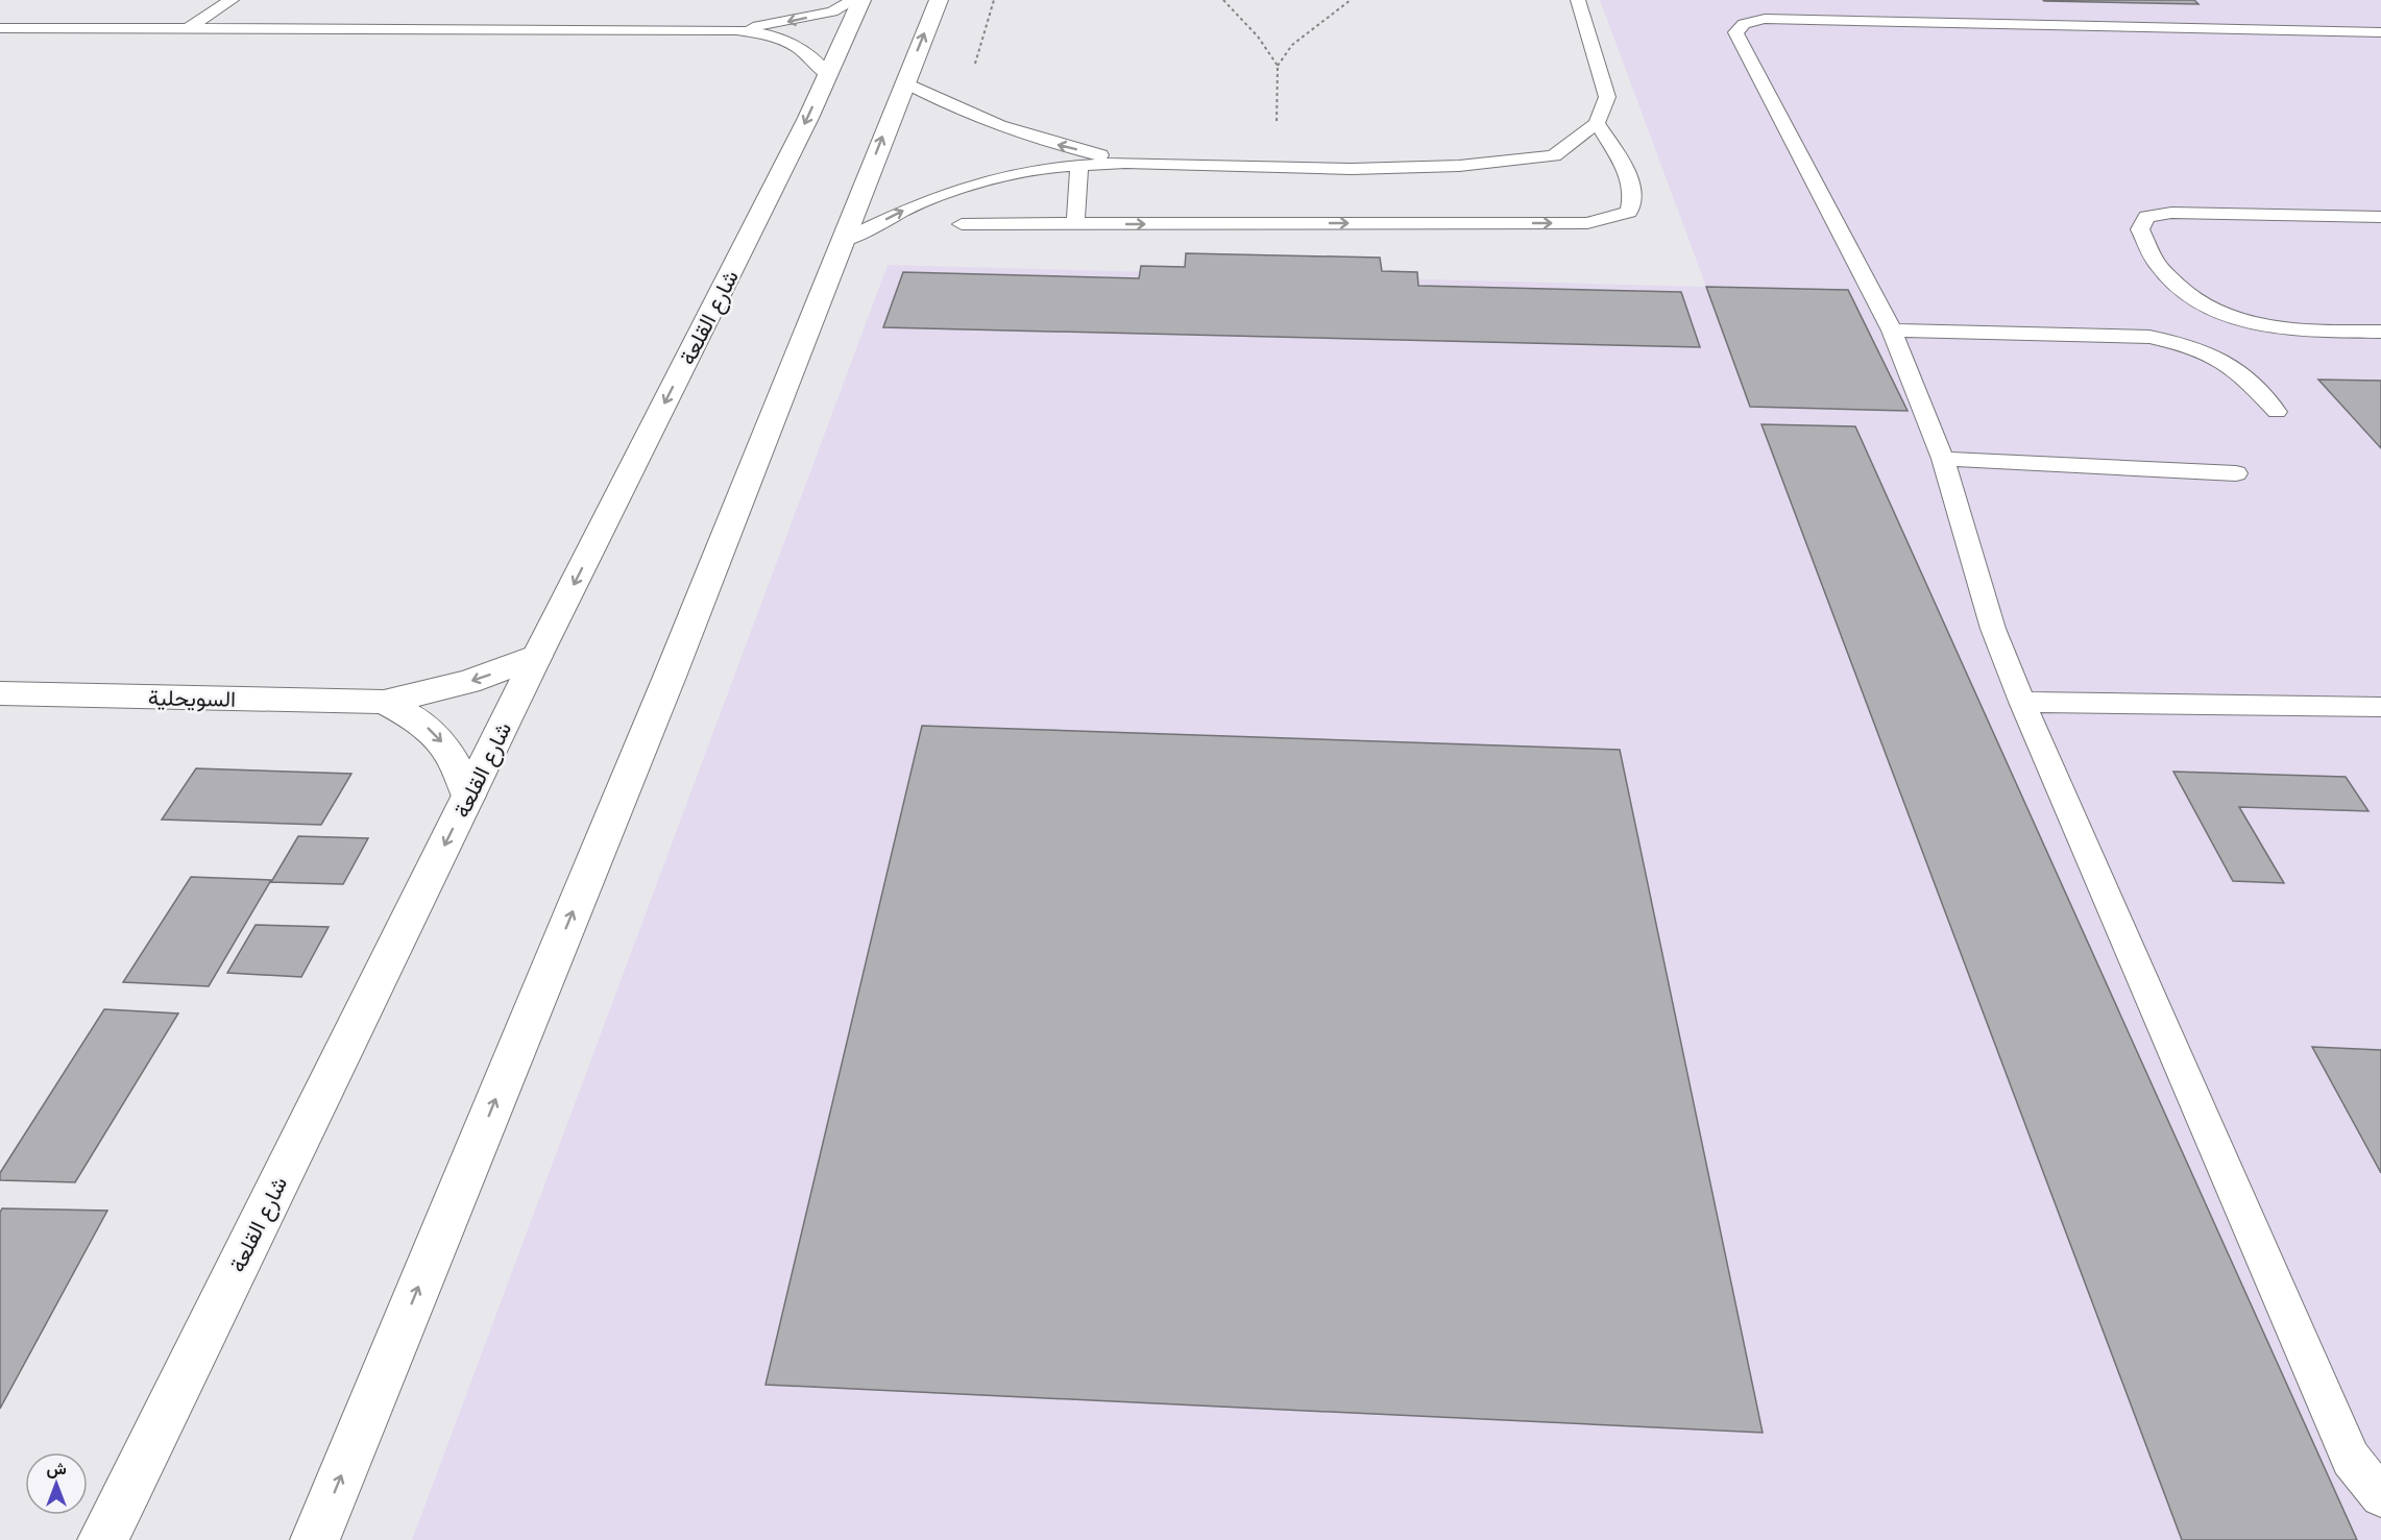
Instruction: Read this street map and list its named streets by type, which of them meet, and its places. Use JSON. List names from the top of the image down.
{
  "streets": {
    "main road": ["شارع القلعة", "السويحلية"]
  },
  "crossings": [
    ["شارع القلعة", "السويحلية"]
  ],
  "north": "top"
}
